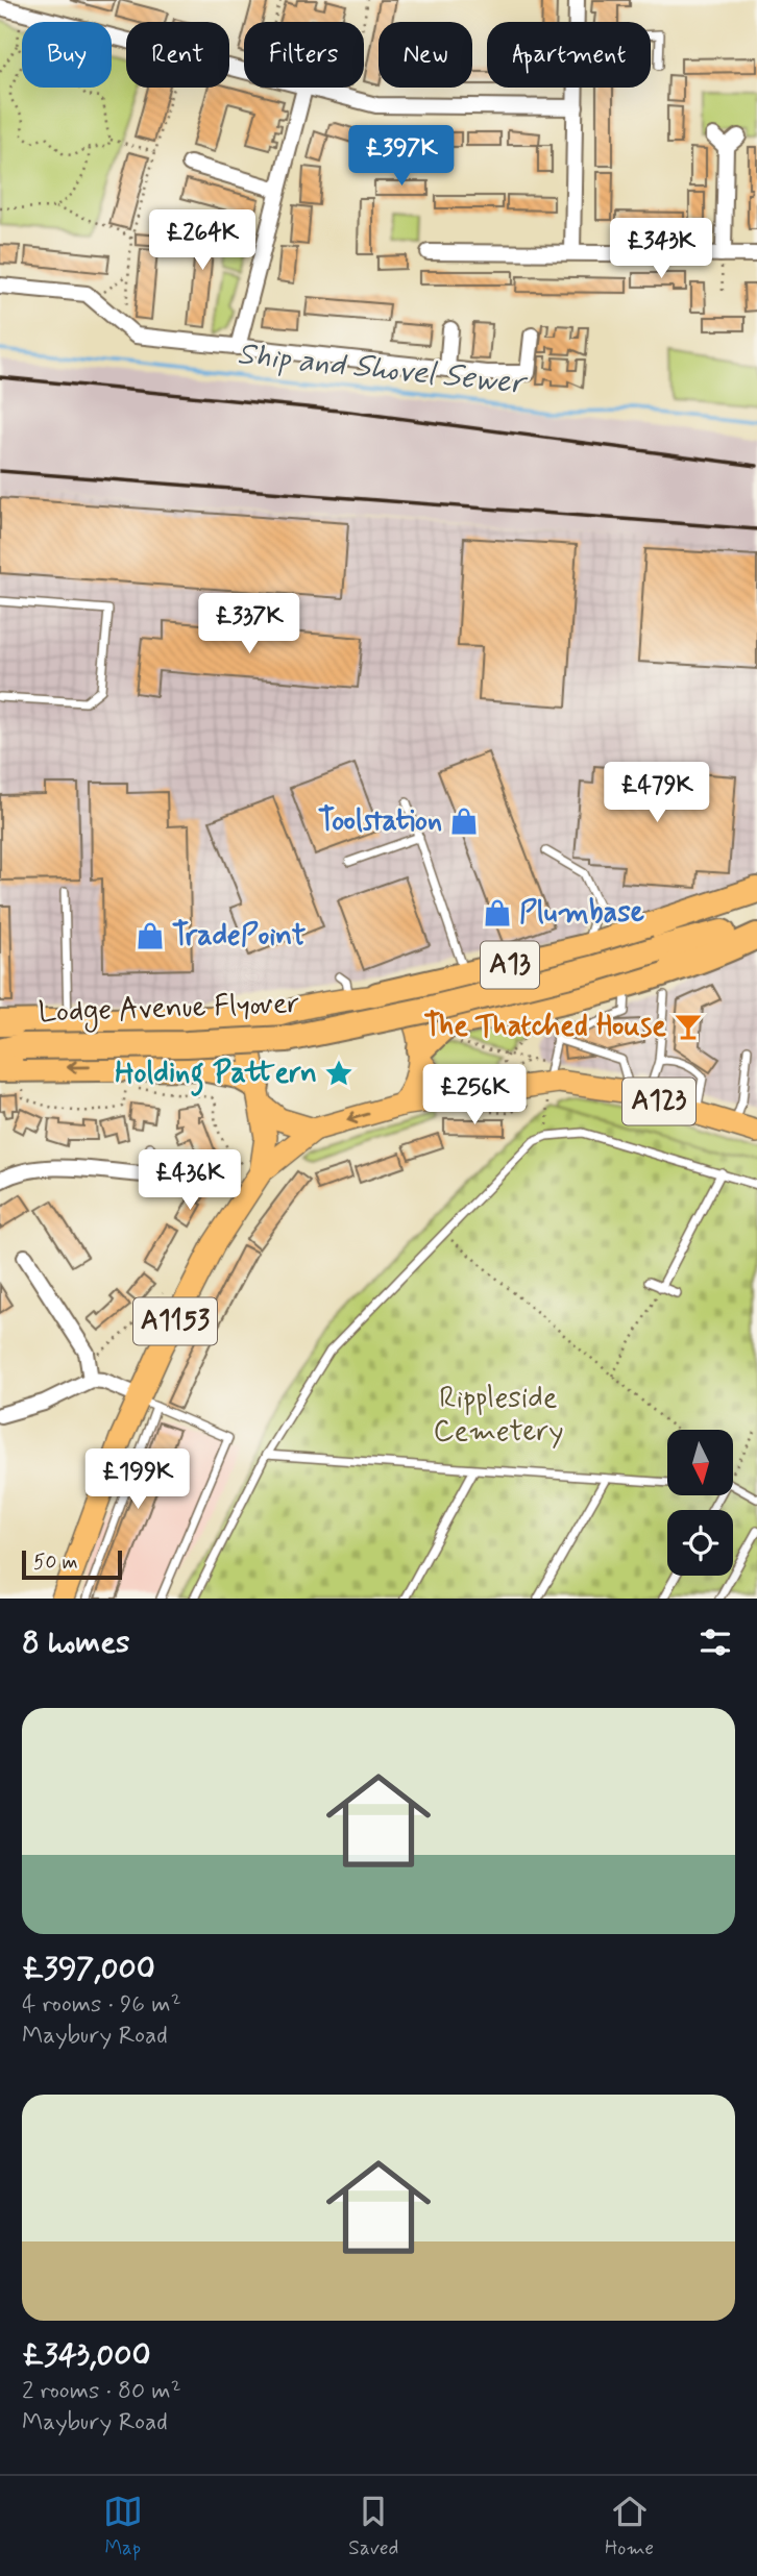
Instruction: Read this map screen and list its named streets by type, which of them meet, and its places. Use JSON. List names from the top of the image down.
{
  "streets": {
    "highway": ["A13", "Lodge Avenue Flyover"],
    "main road": ["A123", "A1153"]
  },
  "crossings": [
    ["A13", "Lodge Avenue Flyover"],
    ["A13", "A123"],
    ["A13", "A1153"],
    ["A123", "A1153"]
  ],
  "water": ["Ship and Shovel Sewer"],
  "parks": ["Rippleside Cemetery"],
  "places": {
    "shop": ["Toolstation", "Plumbase", "TradePoint"],
    "bar": ["The Thatched House"],
    "place": ["Holding Pattern"]
  },
  "scale_bar": "50 m",
  "north": "bottom",
  "page": {
    "chip": [
      "Buy",
      "Rent",
      "Filters",
      "New",
      "Apartment"
    ],
    "price": [
      "£397K",
      "£264K",
      "£343K",
      "£337K",
      "£479K",
      "£256K",
      "£436K",
      "£199K"
    ],
    "scale": "50 m",
    "heading": "8 homes",
    "list": [
      {
        "name": "£397,000",
        "note": "4 rooms · 96 m² · Maybury Road"
      },
      {
        "name": "£343,000",
        "note": "2 rooms · 80 m² · Maybury Road"
      }
    ],
    "tabs": ["Map", "Saved", "Home"]
  }
}
